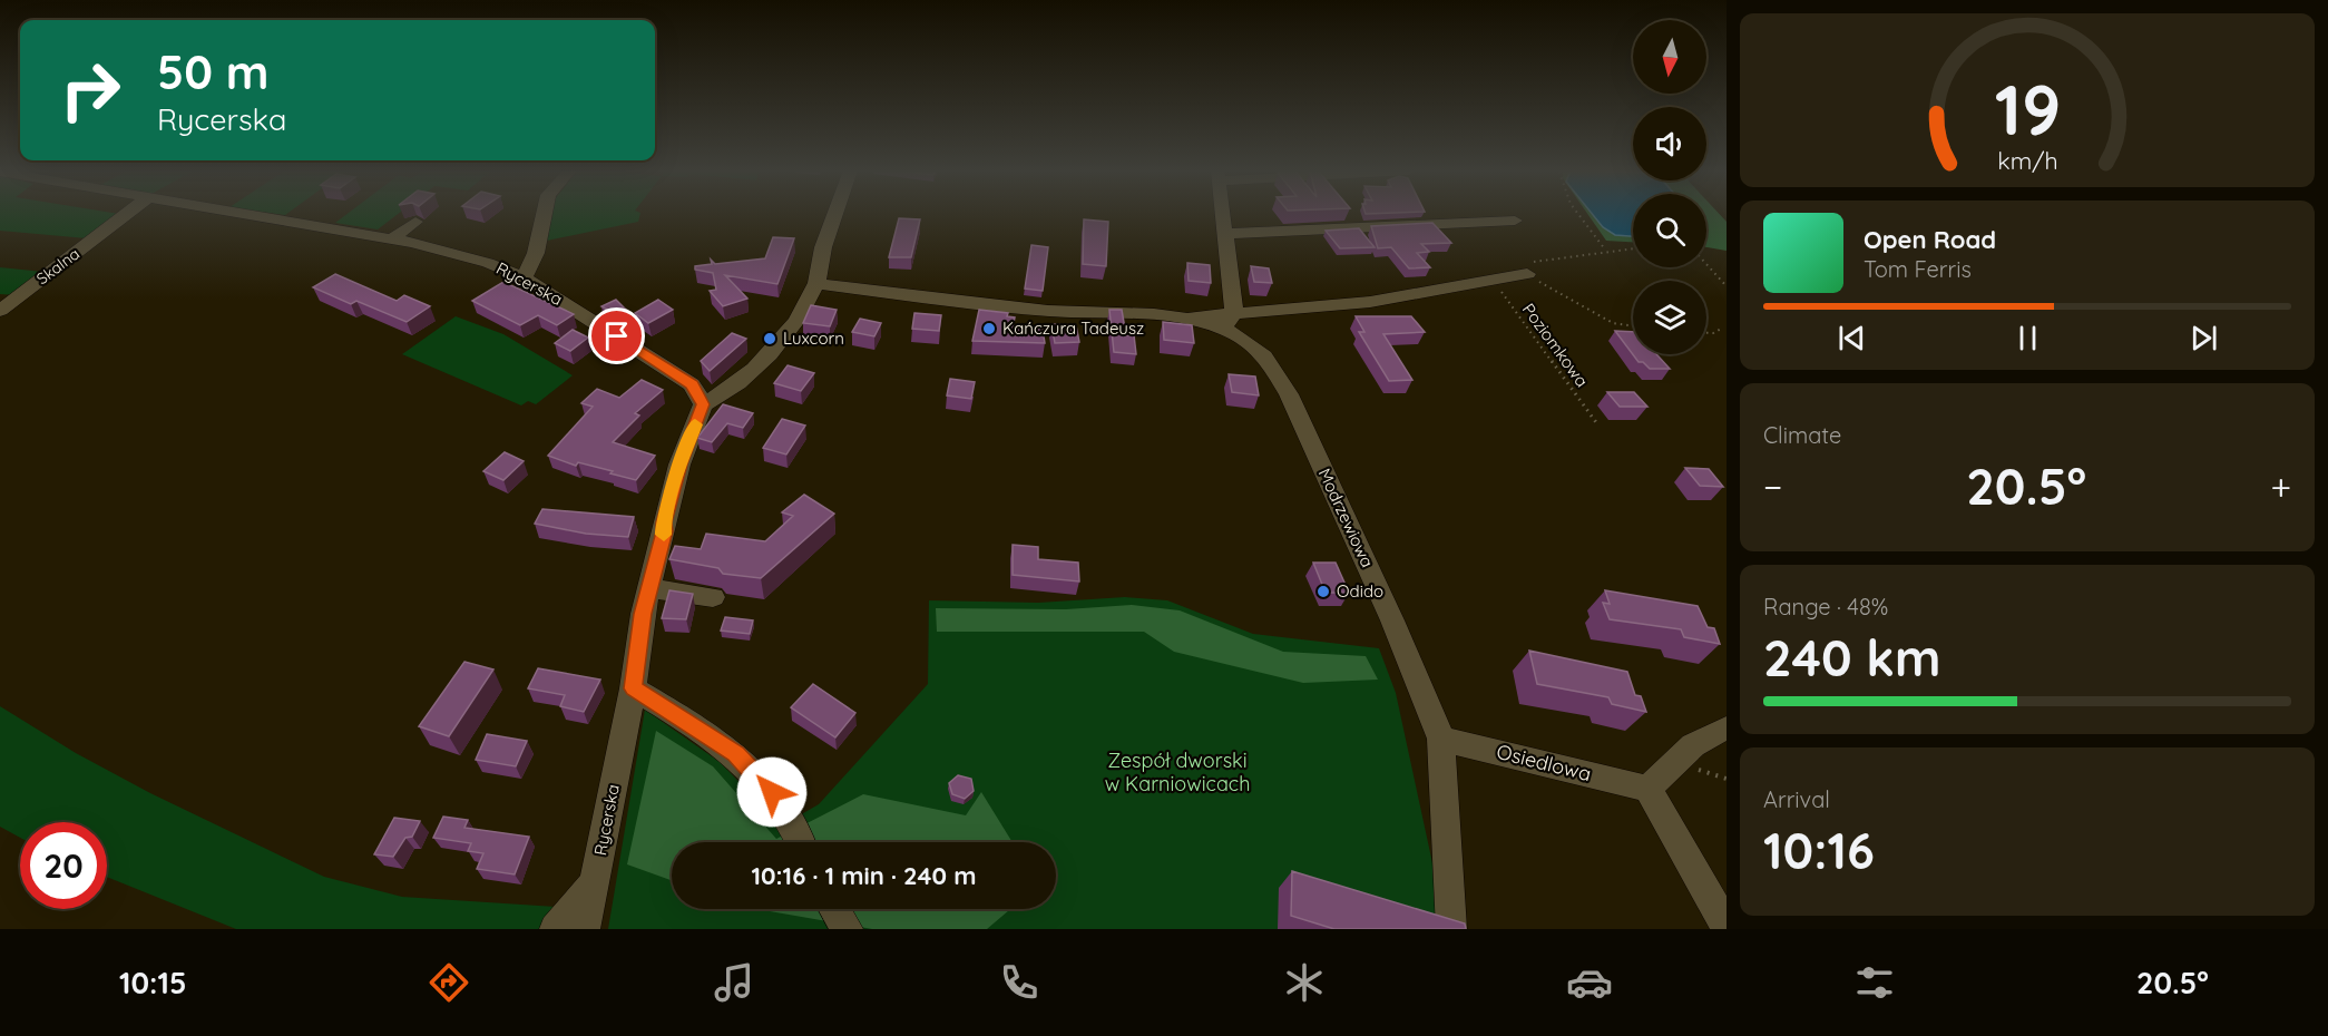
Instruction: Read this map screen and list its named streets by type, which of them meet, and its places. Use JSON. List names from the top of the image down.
{
  "streets": {
    "street": [
      "Skalna",
      "Rycerska",
      "Modrzewiowa",
      "Osiedlowa"
    ],
    "path": ["Poziomkowa"]
  },
  "crossings": [
    ["Modrzewiowa", "Osiedlowa"]
  ],
  "parks": ["Zespół dworski w Karniowicach"],
  "places": ["Kańczura Tadeusz", "Luxcorn", "Odido"],
  "north": "bottom",
  "page": {
    "turn": ["50 m", "Rycerska"],
    "song": ["Open Road", "Tom Ferris"],
    "tile": [
      "Climate",
      ["Range · 48%", "240 km"],
      ["Arrival", "10:16"]
    ],
    "heat": ["−", "20.5°", "+"],
    "limit": "20",
    "trip": "10:16 · 1 min · 240 m",
    "tabs": ["10:15", "20.5°"],
    "gauge": ["19", "km/h"]
  }
}
